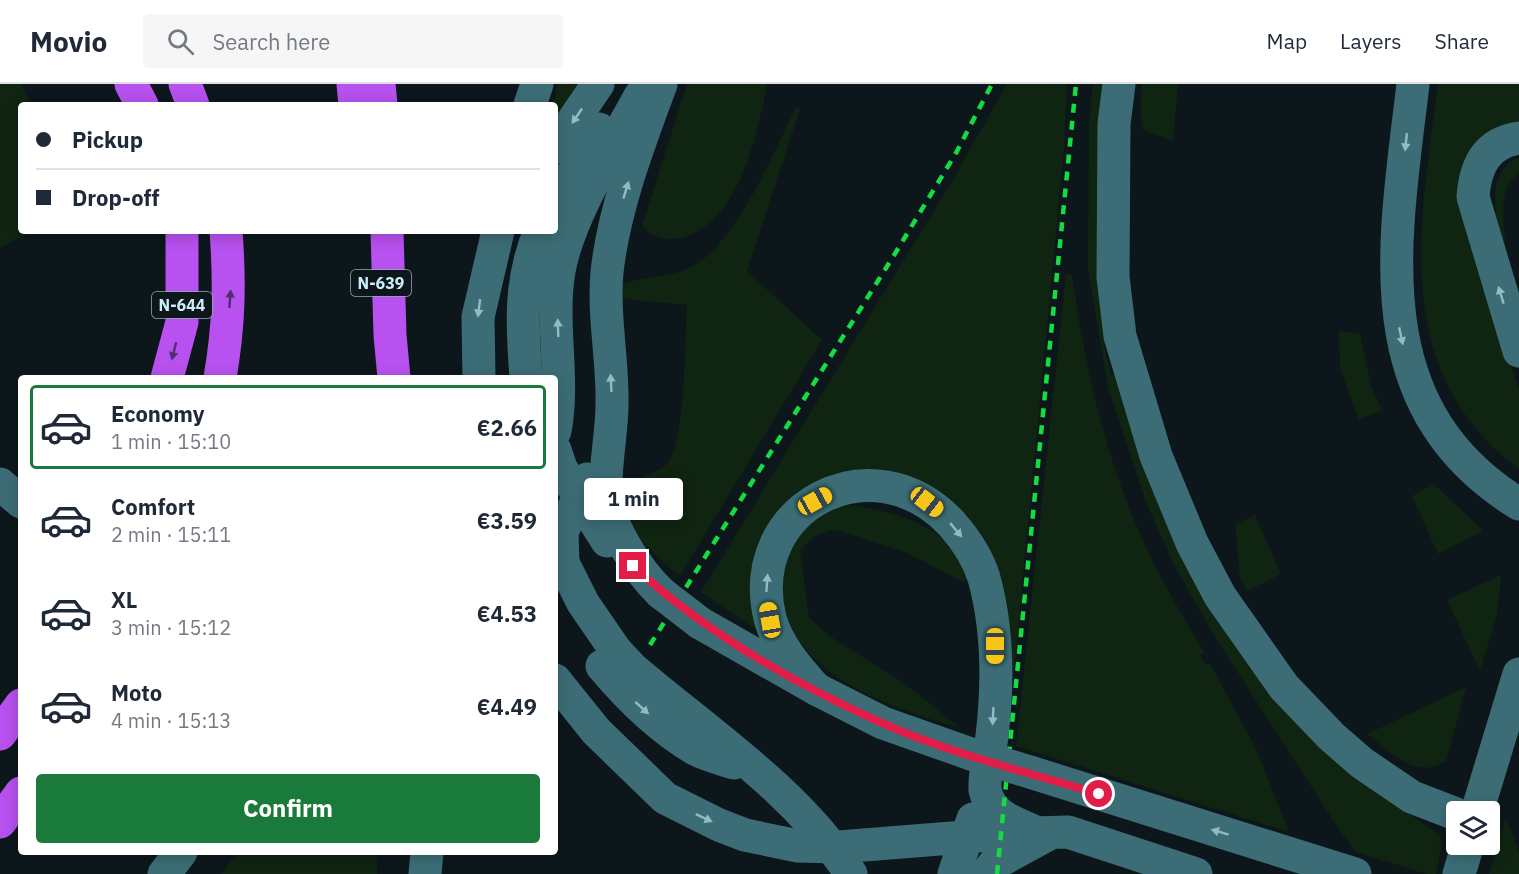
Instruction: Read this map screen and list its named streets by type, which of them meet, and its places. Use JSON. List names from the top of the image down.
{
  "streets": {
    "highway": ["N-639", "N-644"]
  },
  "page": {
    "header": "Movio",
    "search": "Search here",
    "nav": ["Map", "Layers", "Share"],
    "banner": ["Pickup", "Drop-off"],
    "list": [
      {
        "name": "Economy",
        "note": "1 min · 15:10",
        "value": "€2.66"
      },
      {
        "name": "Comfort",
        "note": "2 min · 15:11",
        "value": "€3.59"
      },
      {
        "name": "XL",
        "note": "3 min · 15:12",
        "value": "€4.53"
      },
      {
        "name": "Moto",
        "note": "4 min · 15:13",
        "value": "€4.49"
      }
    ],
    "bubble": "1 min",
    "buttons": "Confirm"
  }
}
